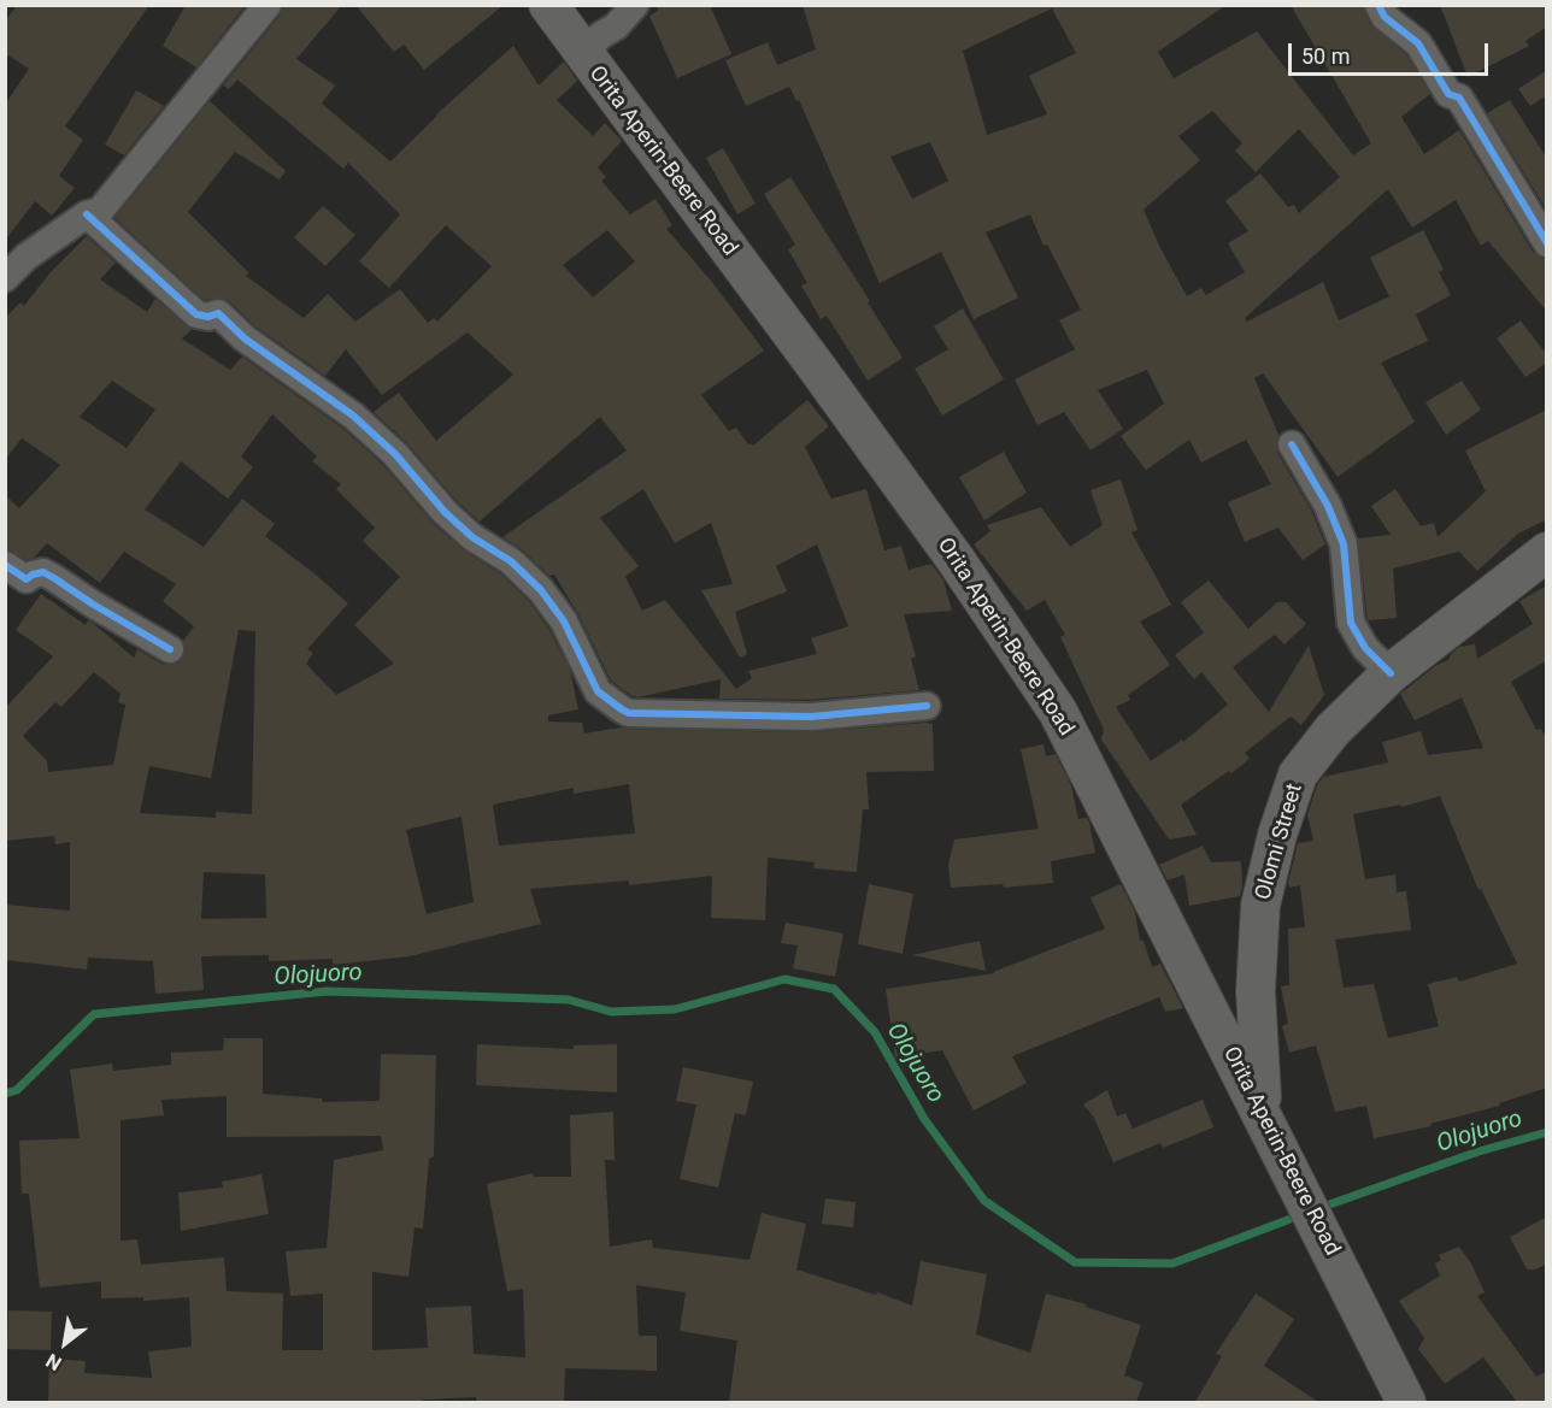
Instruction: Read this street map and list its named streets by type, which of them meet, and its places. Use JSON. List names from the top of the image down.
{
  "streets": {
    "main road": ["Orita Aperin-Beere Road", "Olomi Street"]
  },
  "crossings": [
    ["Orita Aperin-Beere Road", "Olomi Street"]
  ],
  "water": ["Olojuoro"],
  "scale_bar": "50 m",
  "north": "bottom left"
}
